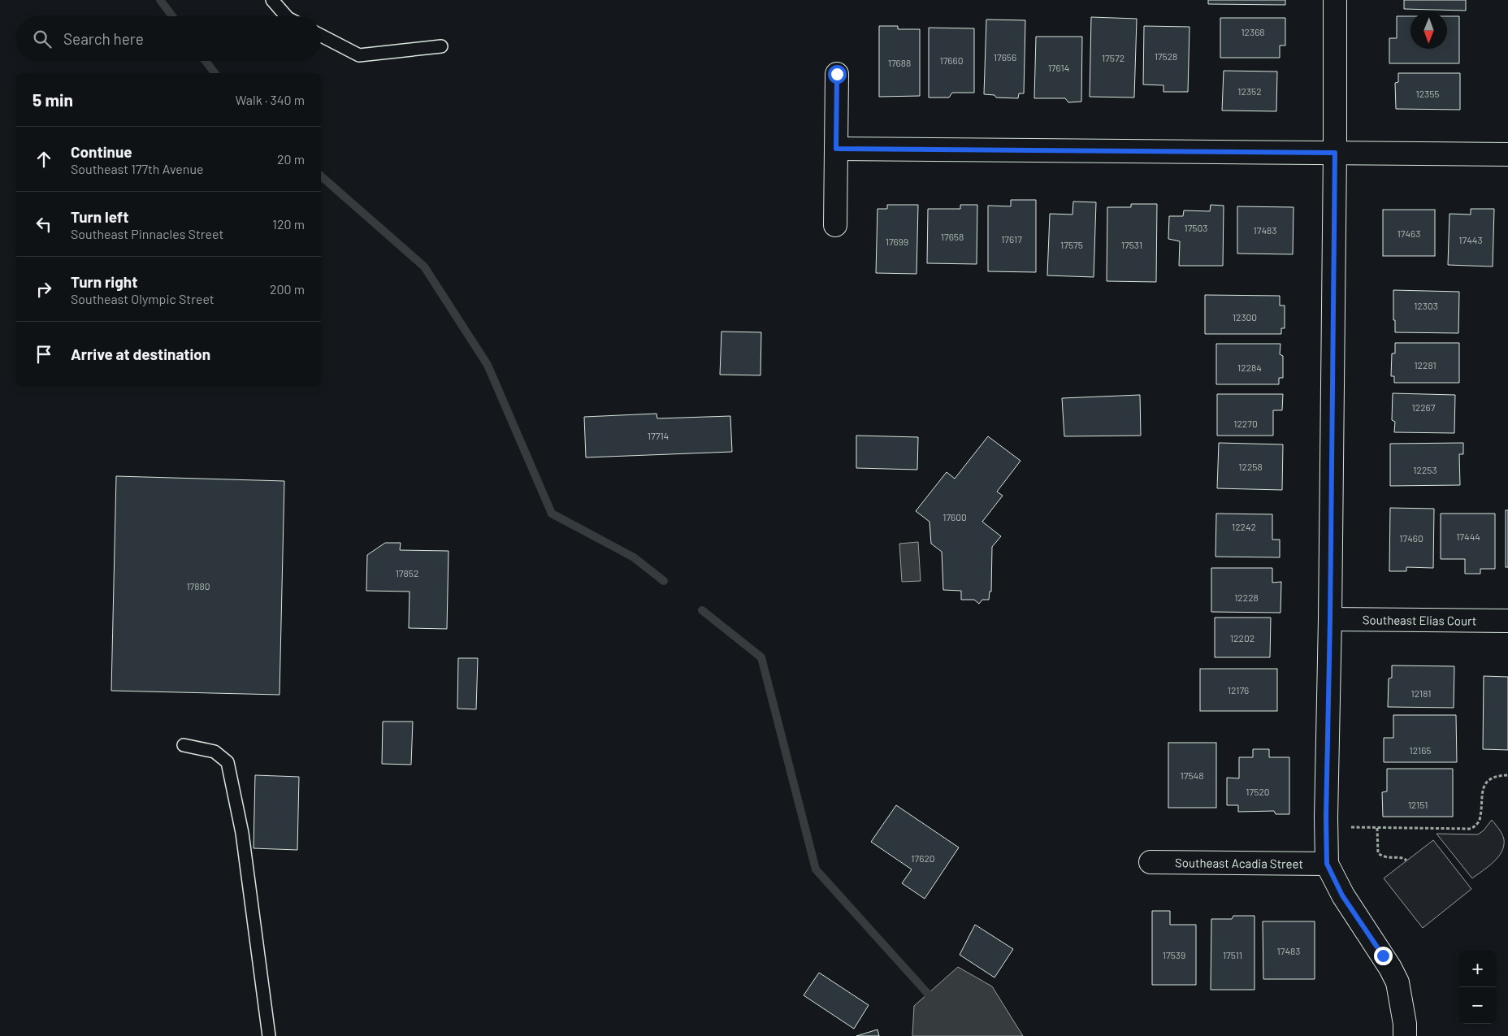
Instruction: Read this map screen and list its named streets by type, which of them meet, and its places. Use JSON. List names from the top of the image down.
{
  "streets": {
    "street": ["Southeast Elias Court", "Southeast Acadia Street"]
  },
  "house_numbers": [
    "12368",
    "17528",
    "17656",
    "17572",
    "17660",
    "17688",
    "17614",
    "12352",
    "12355",
    "17503",
    "17483",
    "17463",
    "17658",
    "17617",
    "17443",
    "17699",
    "17575",
    "17531",
    "12303",
    "12300",
    "12281",
    "12284",
    "12267",
    "12270",
    "17714",
    "12258",
    "12253",
    "17600",
    "12242",
    "17444",
    "17460",
    "17852",
    "17880",
    "12228",
    "12202",
    "12176",
    "12181",
    "12165",
    "17548",
    "17520",
    "12151",
    "17620",
    "17483",
    "17539",
    "17511"
  ],
  "north": "bottom",
  "page": {
    "search": "Search here",
    "heading": ["5 min", "Walk · 340 m"],
    "list": [
      ["Continue", "Southeast 177th Avenue", "20 m"],
      ["Turn left", "Southeast Pinnacles Street", "120 m"],
      ["Turn right", "Southeast Olympic Street", "200 m"],
      "Arrive at destination"
    ],
    "map_buttons": ["+", "−"]
  }
}
